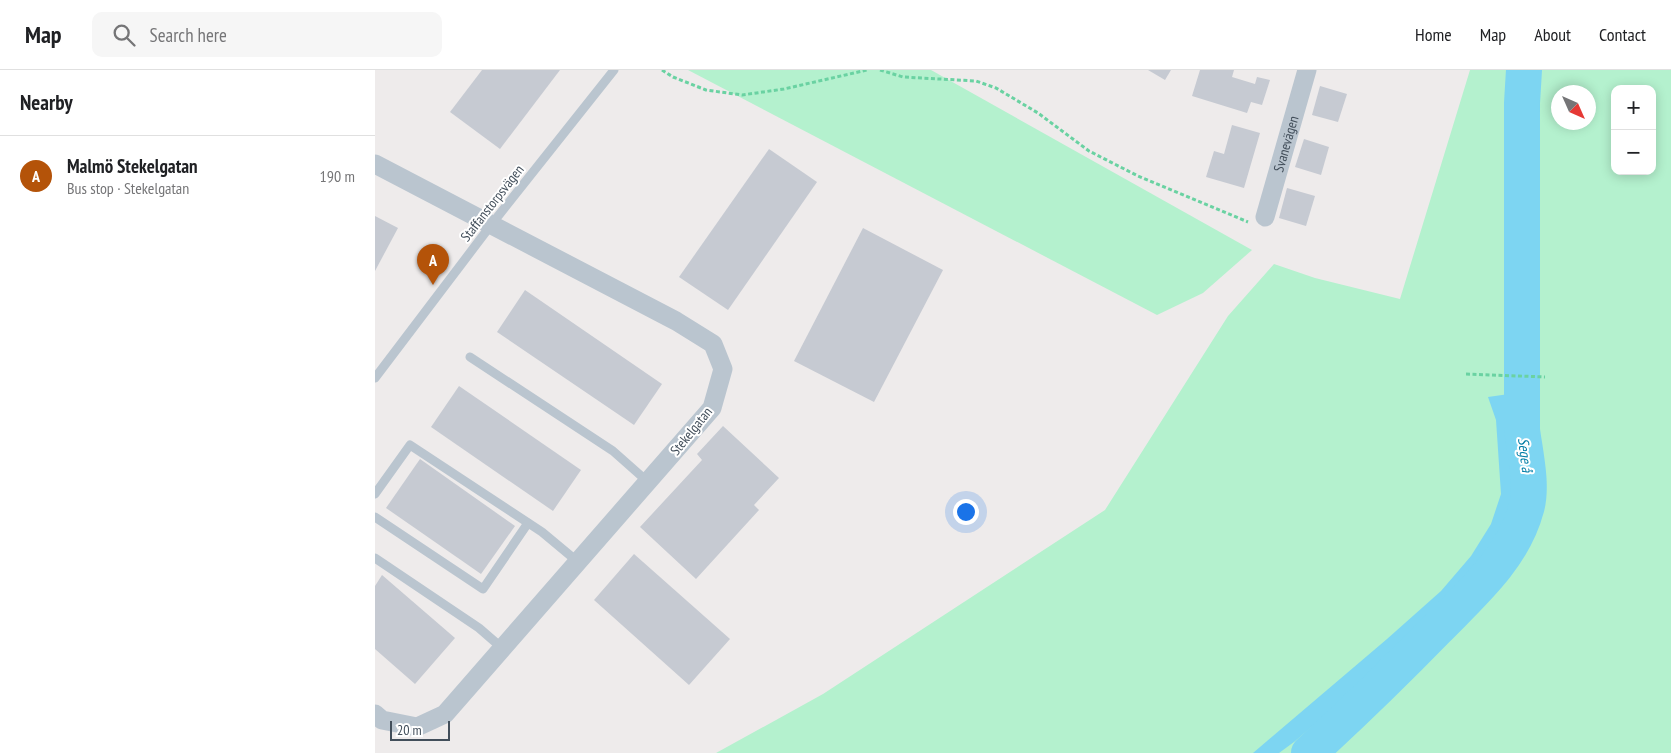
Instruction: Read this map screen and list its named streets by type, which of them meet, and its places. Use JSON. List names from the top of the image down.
{
  "streets": {
    "street": ["Svanevägen", "Stekelgatan"],
    "lane": ["Staffanstorpsvägen"]
  },
  "crossings": [
    ["Staffanstorpsvägen", "Stekelgatan"]
  ],
  "water": ["Sege å"],
  "scale_bar": "20 m",
  "north": "bottom right",
  "page": {
    "header": "Map",
    "search": "Search here",
    "nav": [
      "Home",
      "Map",
      "About",
      "Contact"
    ],
    "heading": "Nearby",
    "map_buttons": ["+", "−"],
    "list": [
      {
        "mark": "A",
        "name": "Malmö Stekelgatan",
        "note": "Bus stop · Stekelgatan",
        "value": "190 m"
      }
    ],
    "pins": "A",
    "scale": "20 m"
  }
}
